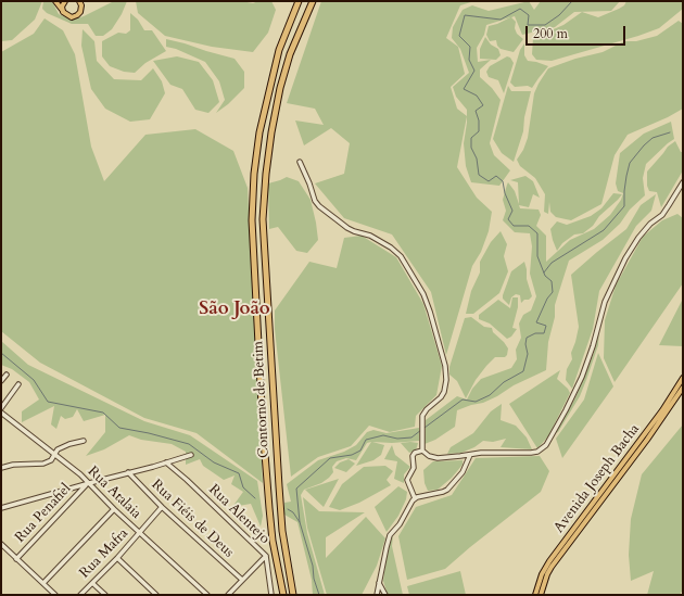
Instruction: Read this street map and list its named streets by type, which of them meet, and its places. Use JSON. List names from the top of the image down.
{
  "streets": {
    "highway": ["Contorno de Betim"],
    "main road": ["Avenida Joseph Bacha"],
    "street": [
      "Rua Atalaia",
      "Rua Penafiel",
      "Rua Alentejo",
      "Rua Fiéis de Deus",
      "Rua Mafra"
    ]
  },
  "crossings": [
    ["Rua Atalaia", "Rua Penafiel"],
    ["Rua Atalaia", "Rua Mafra"],
    ["Rua Fiéis de Deus", "Rua Mafra"]
  ],
  "districts": ["São João"],
  "scale_bar": "200 m"
}
